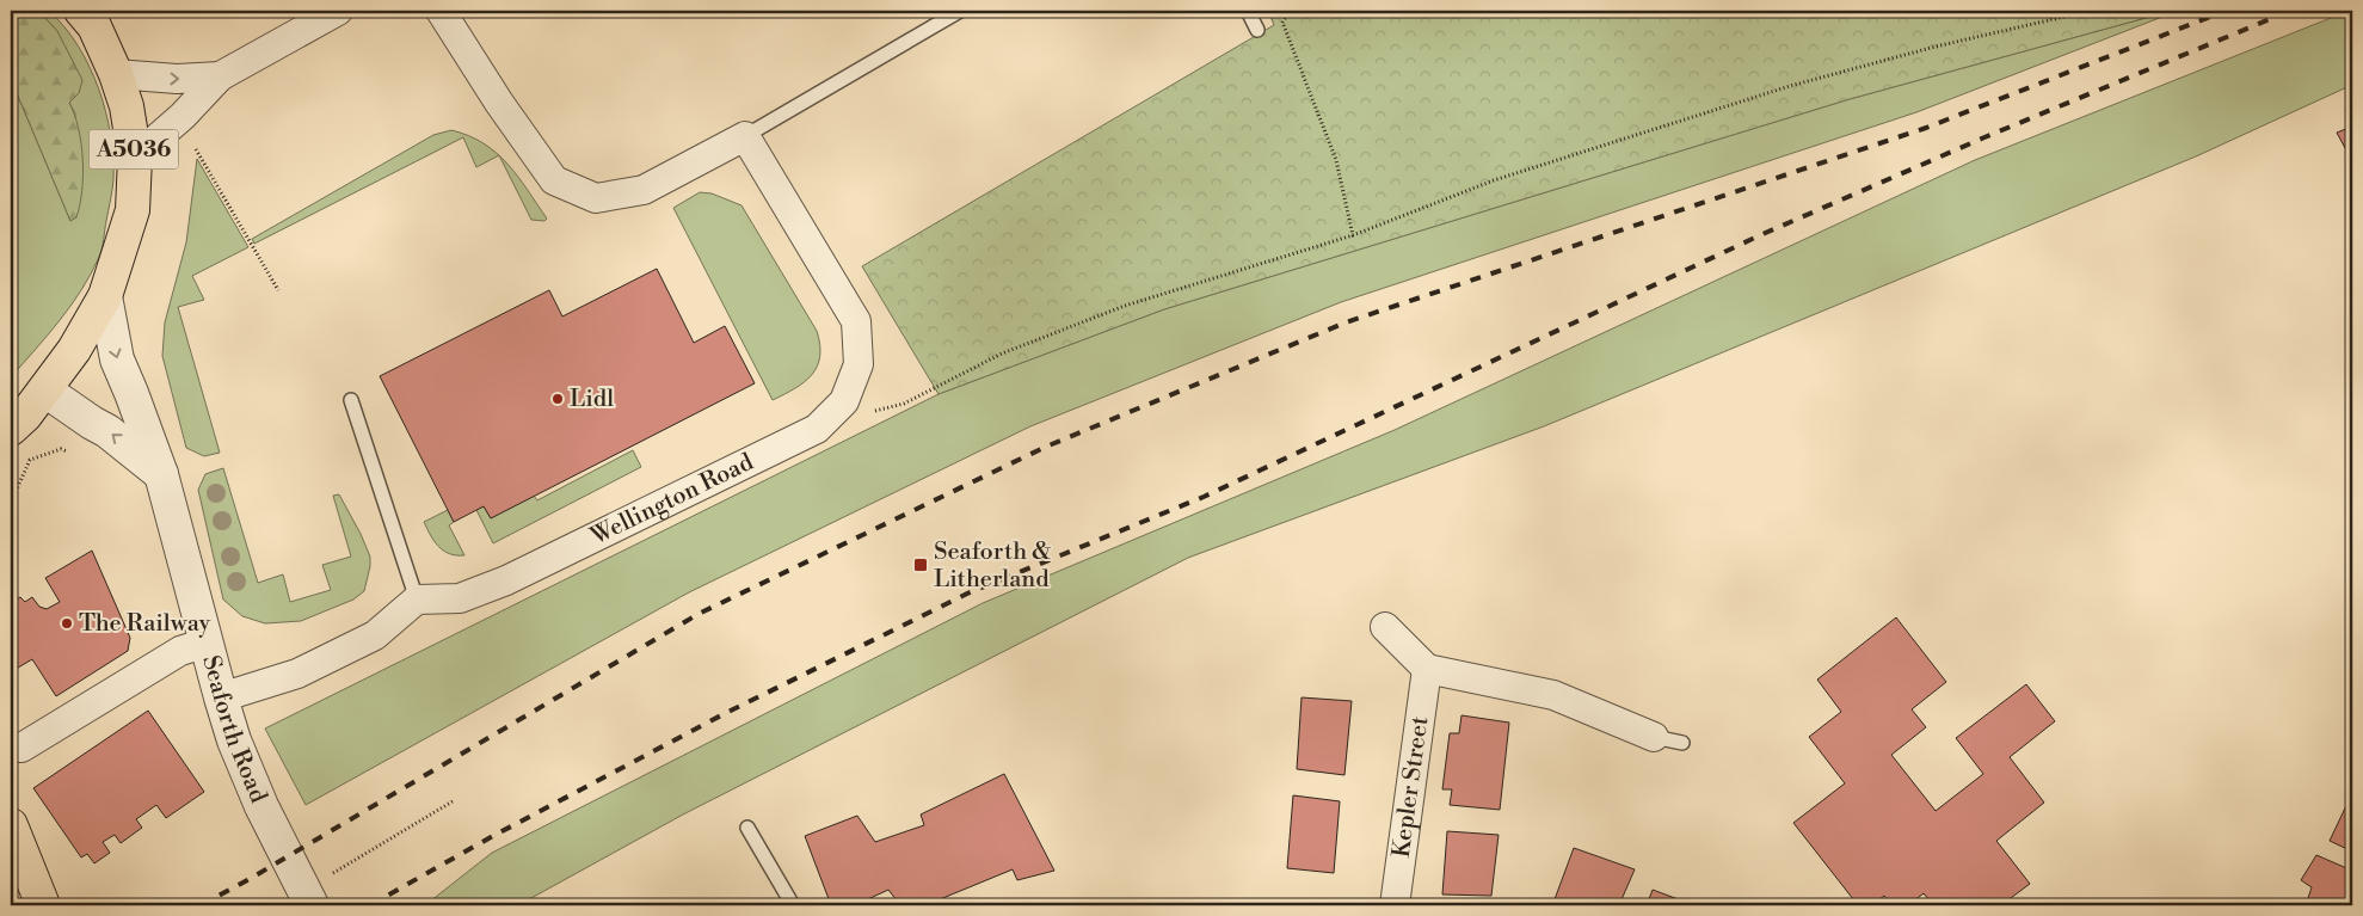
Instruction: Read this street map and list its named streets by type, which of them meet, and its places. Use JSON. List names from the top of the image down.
{
  "streets": {
    "highway": ["A5036"],
    "street": ["Wellington Road", "Seaforth Road", "Kepler Street"]
  },
  "crossings": [
    ["A5036", "Seaforth Road"]
  ],
  "places": {
    "other": ["Lidl", "The Railway"],
    "transit": ["Seaforth & Litherland"]
  }
}
